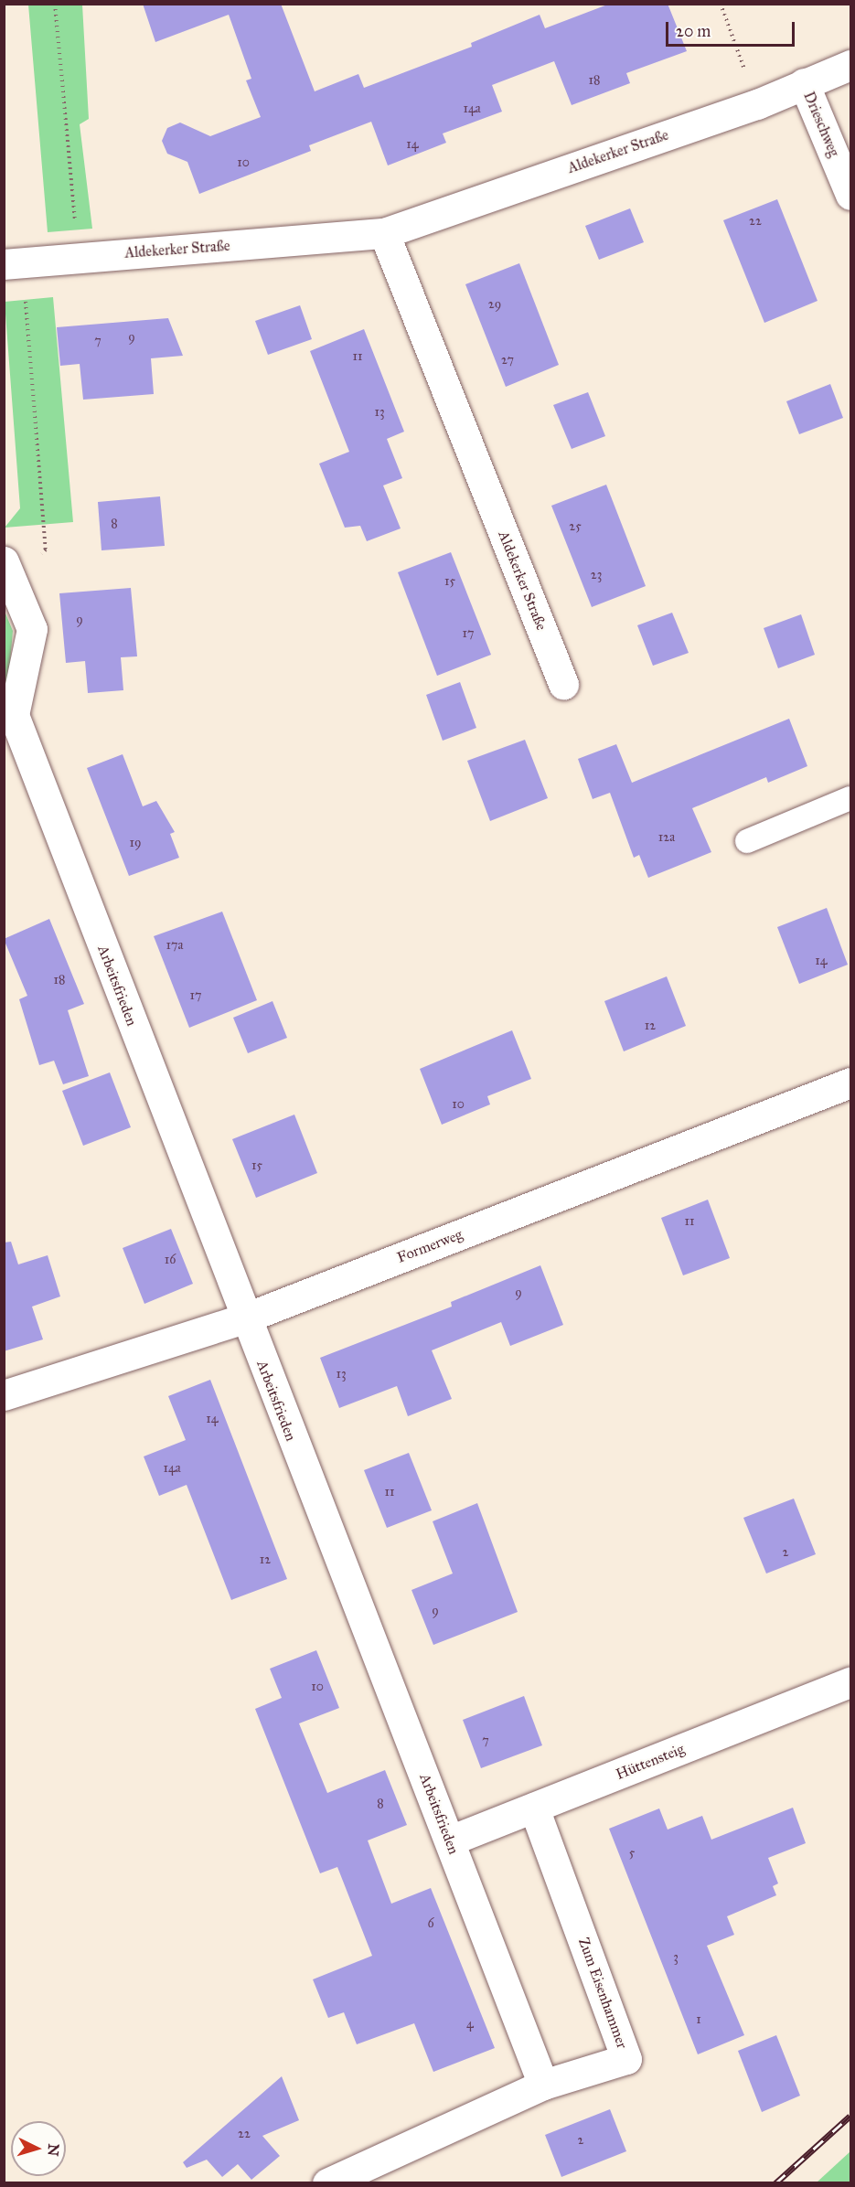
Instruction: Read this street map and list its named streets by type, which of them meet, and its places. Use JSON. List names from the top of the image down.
{
  "streets": {
    "street": [
      "Drieschweg",
      "Aldekerker Straße",
      "Arbeitsfrieden",
      "Formerweg",
      "Hüttensteig",
      "Zum Eisenhammer"
    ]
  },
  "crossings": [
    ["Drieschweg", "Aldekerker Straße"],
    ["Arbeitsfrieden", "Formerweg"],
    ["Arbeitsfrieden", "Hüttensteig"],
    ["Arbeitsfrieden", "Zum Eisenhammer"],
    ["Hüttensteig", "Zum Eisenhammer"]
  ],
  "house_numbers": [
    "18",
    "14a",
    "14",
    "10",
    "22",
    "29",
    "9",
    "7",
    "11",
    "27",
    "13",
    "8",
    "25",
    "23",
    "15",
    "9",
    "17",
    "12a",
    "19",
    "17a",
    "14",
    "18",
    "17",
    "12",
    "10",
    "15",
    "11",
    "16",
    "9",
    "13",
    "14",
    "14a",
    "11",
    "2",
    "12",
    "9",
    "10",
    "7",
    "8",
    "5",
    "6",
    "3",
    "1",
    "4",
    "22",
    "2"
  ],
  "scale_bar": "20 m",
  "north": "right"
}
